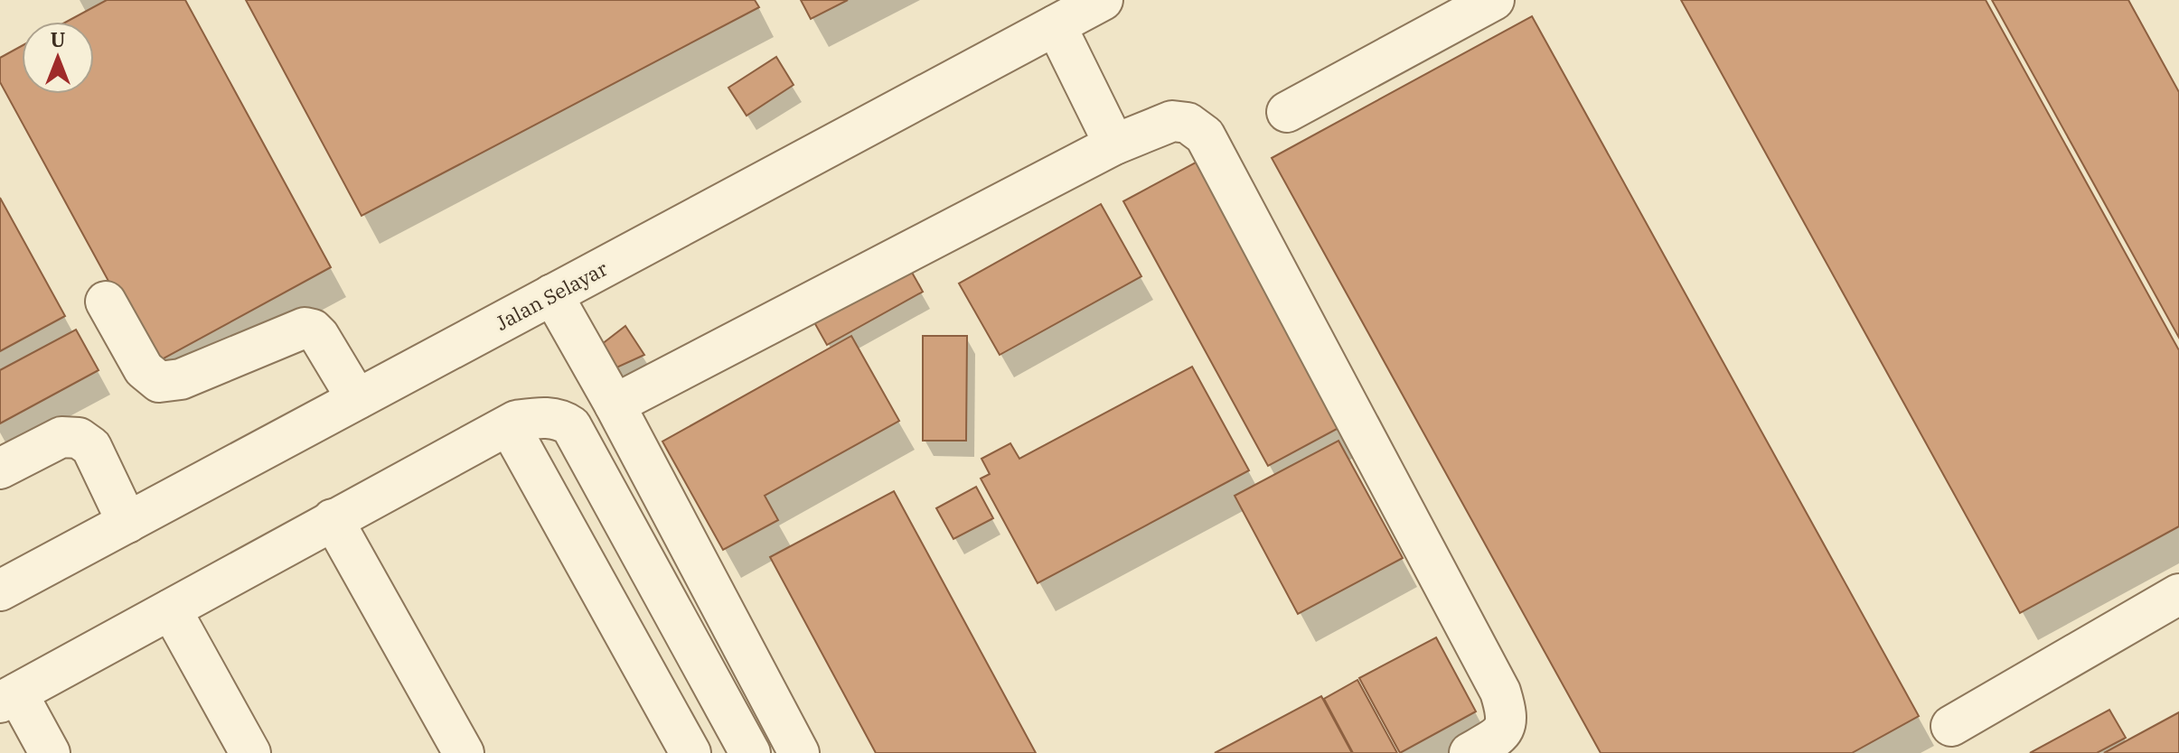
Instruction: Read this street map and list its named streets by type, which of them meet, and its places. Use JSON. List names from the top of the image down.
{
  "streets": {
    "street": ["Jalan Selayar"]
  },
  "north": "top"
}
